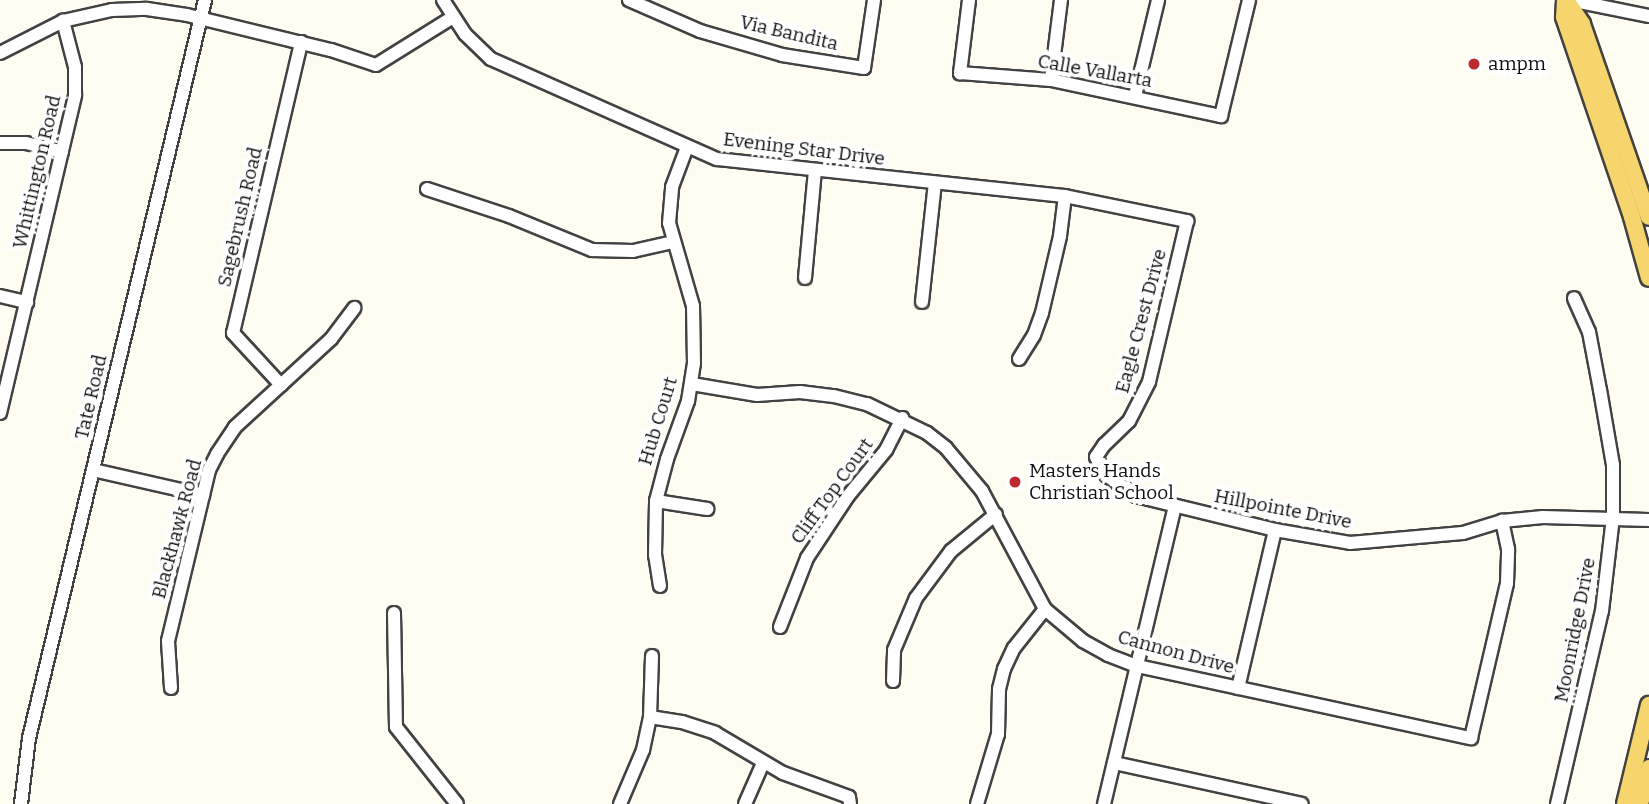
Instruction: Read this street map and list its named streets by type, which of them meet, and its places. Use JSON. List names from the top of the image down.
{
  "streets": {
    "street": [
      "Via Bandita",
      "Calle Vallarta",
      "Evening Star Drive",
      "Whittington Road",
      "Sagebrush Road",
      "Eagle Crest Drive",
      "Tate Road",
      "Hub Court",
      "Cliff Top Court",
      "Hillpointe Drive",
      "Blackhawk Road",
      "Moonridge Drive",
      "Cannon Drive"
    ]
  },
  "crossings": [
    ["Evening Star Drive", "Eagle Crest Drive"],
    ["Evening Star Drive", "Hub Court"],
    ["Sagebrush Road", "Blackhawk Road"],
    ["Eagle Crest Drive", "Hillpointe Drive"],
    ["Hub Court", "Cannon Drive"],
    ["Cliff Top Court", "Cannon Drive"],
    ["Hillpointe Drive", "Moonridge Drive"],
    ["Hillpointe Drive", "Cannon Drive"]
  ],
  "places": ["ampm", "Masters Hands Christian School"]
}
